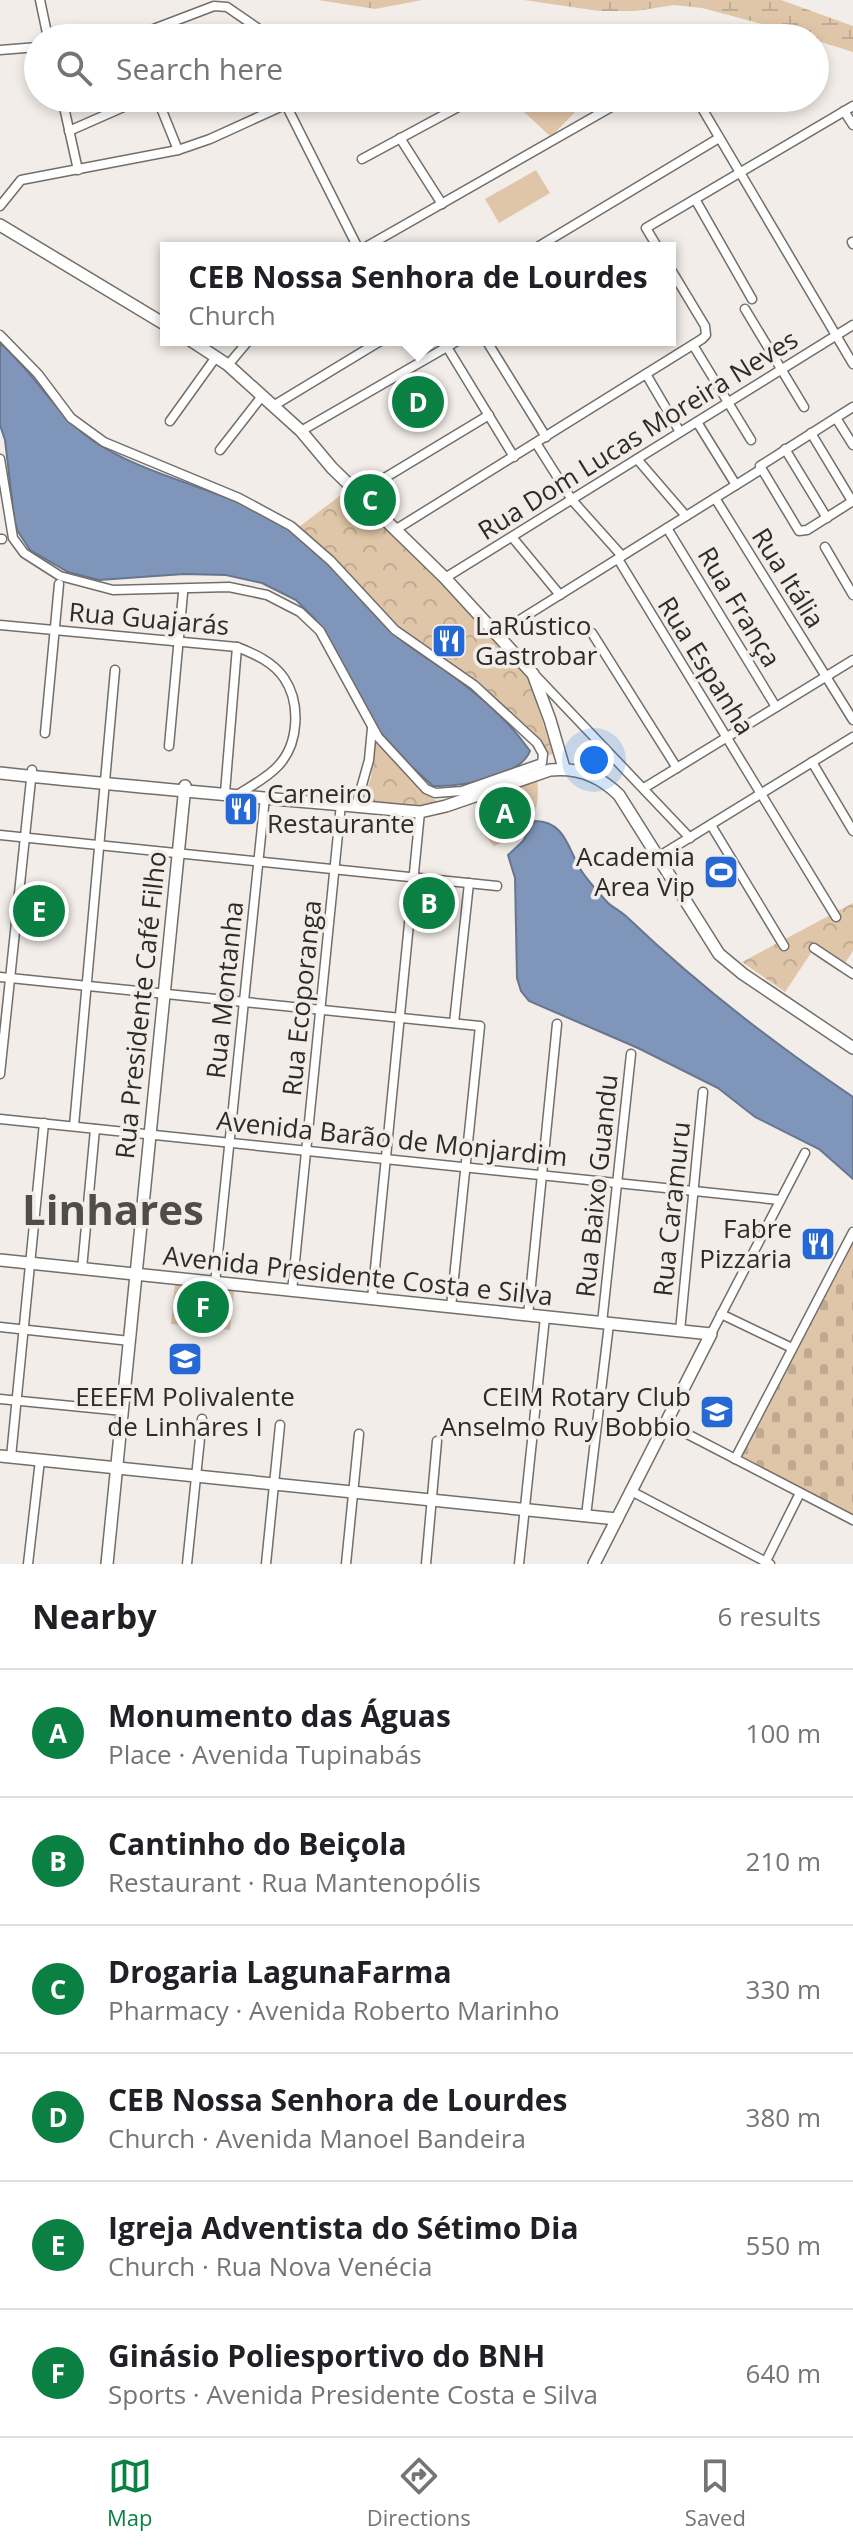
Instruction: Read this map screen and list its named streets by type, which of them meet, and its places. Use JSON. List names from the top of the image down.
{
  "streets": {
    "main road": ["Rua Presidente Café Filho", "Avenida Presidente Costa e Silva"],
    "street": [
      "Rua Dom Lucas Moreira Neves",
      "Rua Itália",
      "Rua França",
      "Rua Guajarás",
      "Rua Espanha",
      "Rua Montanha",
      "Rua Ecoporanga",
      "Avenida Barão de Monjardim",
      "Rua Baixo Guandu",
      "Rua Caramuru"
    ]
  },
  "crossings": [
    ["Rua Dom Lucas Moreira Neves", "Rua Espanha"],
    ["Rua Montanha", "Avenida Barão de Monjardim"],
    ["Rua Montanha", "Avenida Presidente Costa e Silva"],
    ["Rua Ecoporanga", "Avenida Barão de Monjardim"],
    ["Rua Ecoporanga", "Avenida Presidente Costa e Silva"],
    ["Rua Presidente Café Filho", "Avenida Barão de Monjardim"],
    ["Rua Presidente Café Filho", "Avenida Presidente Costa e Silva"],
    ["Avenida Barão de Monjardim", "Rua Baixo Guandu"],
    ["Avenida Barão de Monjardim", "Rua Caramuru"],
    ["Rua Baixo Guandu", "Avenida Presidente Costa e Silva"],
    ["Rua Caramuru", "Avenida Presidente Costa e Silva"]
  ],
  "districts": ["Linhares"],
  "places": {
    "restaurant": ["LaRústico Gastrobar", "Carneiro Restaurante", "Fabre Pizzaria"],
    "sports": ["Academia Area Vip"],
    "school or university": ["EEEFM Polivalente de Linhares I", "CEIM Rotary Club Anselmo Ruy Bobbio"]
  },
  "page": {
    "search": "Search here",
    "popup": ["CEB Nossa Senhora de Lourdes", "Church"],
    "pins": [
      "D",
      "C",
      "A",
      "B",
      "E",
      "F"
    ],
    "heading": ["Nearby", "6 results"],
    "list": [
      {
        "mark": "A",
        "name": "Monumento das Águas",
        "note": "Place · Avenida Tupinabás",
        "value": "100 m"
      },
      {
        "mark": "B",
        "name": "Cantinho do Beiçola",
        "note": "Restaurant · Rua Mantenopólis",
        "value": "210 m"
      },
      {
        "mark": "C",
        "name": "Drogaria LagunaFarma",
        "note": "Pharmacy · Avenida Roberto Marinho",
        "value": "330 m"
      },
      {
        "mark": "D",
        "name": "CEB Nossa Senhora de Lourdes",
        "note": "Church · Avenida Manoel Bandeira",
        "value": "380 m"
      },
      {
        "mark": "E",
        "name": "Igreja Adventista do Sétimo Dia",
        "note": "Church · Rua Nova Venécia",
        "value": "550 m"
      },
      {
        "mark": "F",
        "name": "Ginásio Poliesportivo do BNH",
        "note": "Sports · Avenida Presidente Costa e Silva",
        "value": "640 m"
      }
    ],
    "nav": ["Map", "Directions", "Saved"]
  }
}
